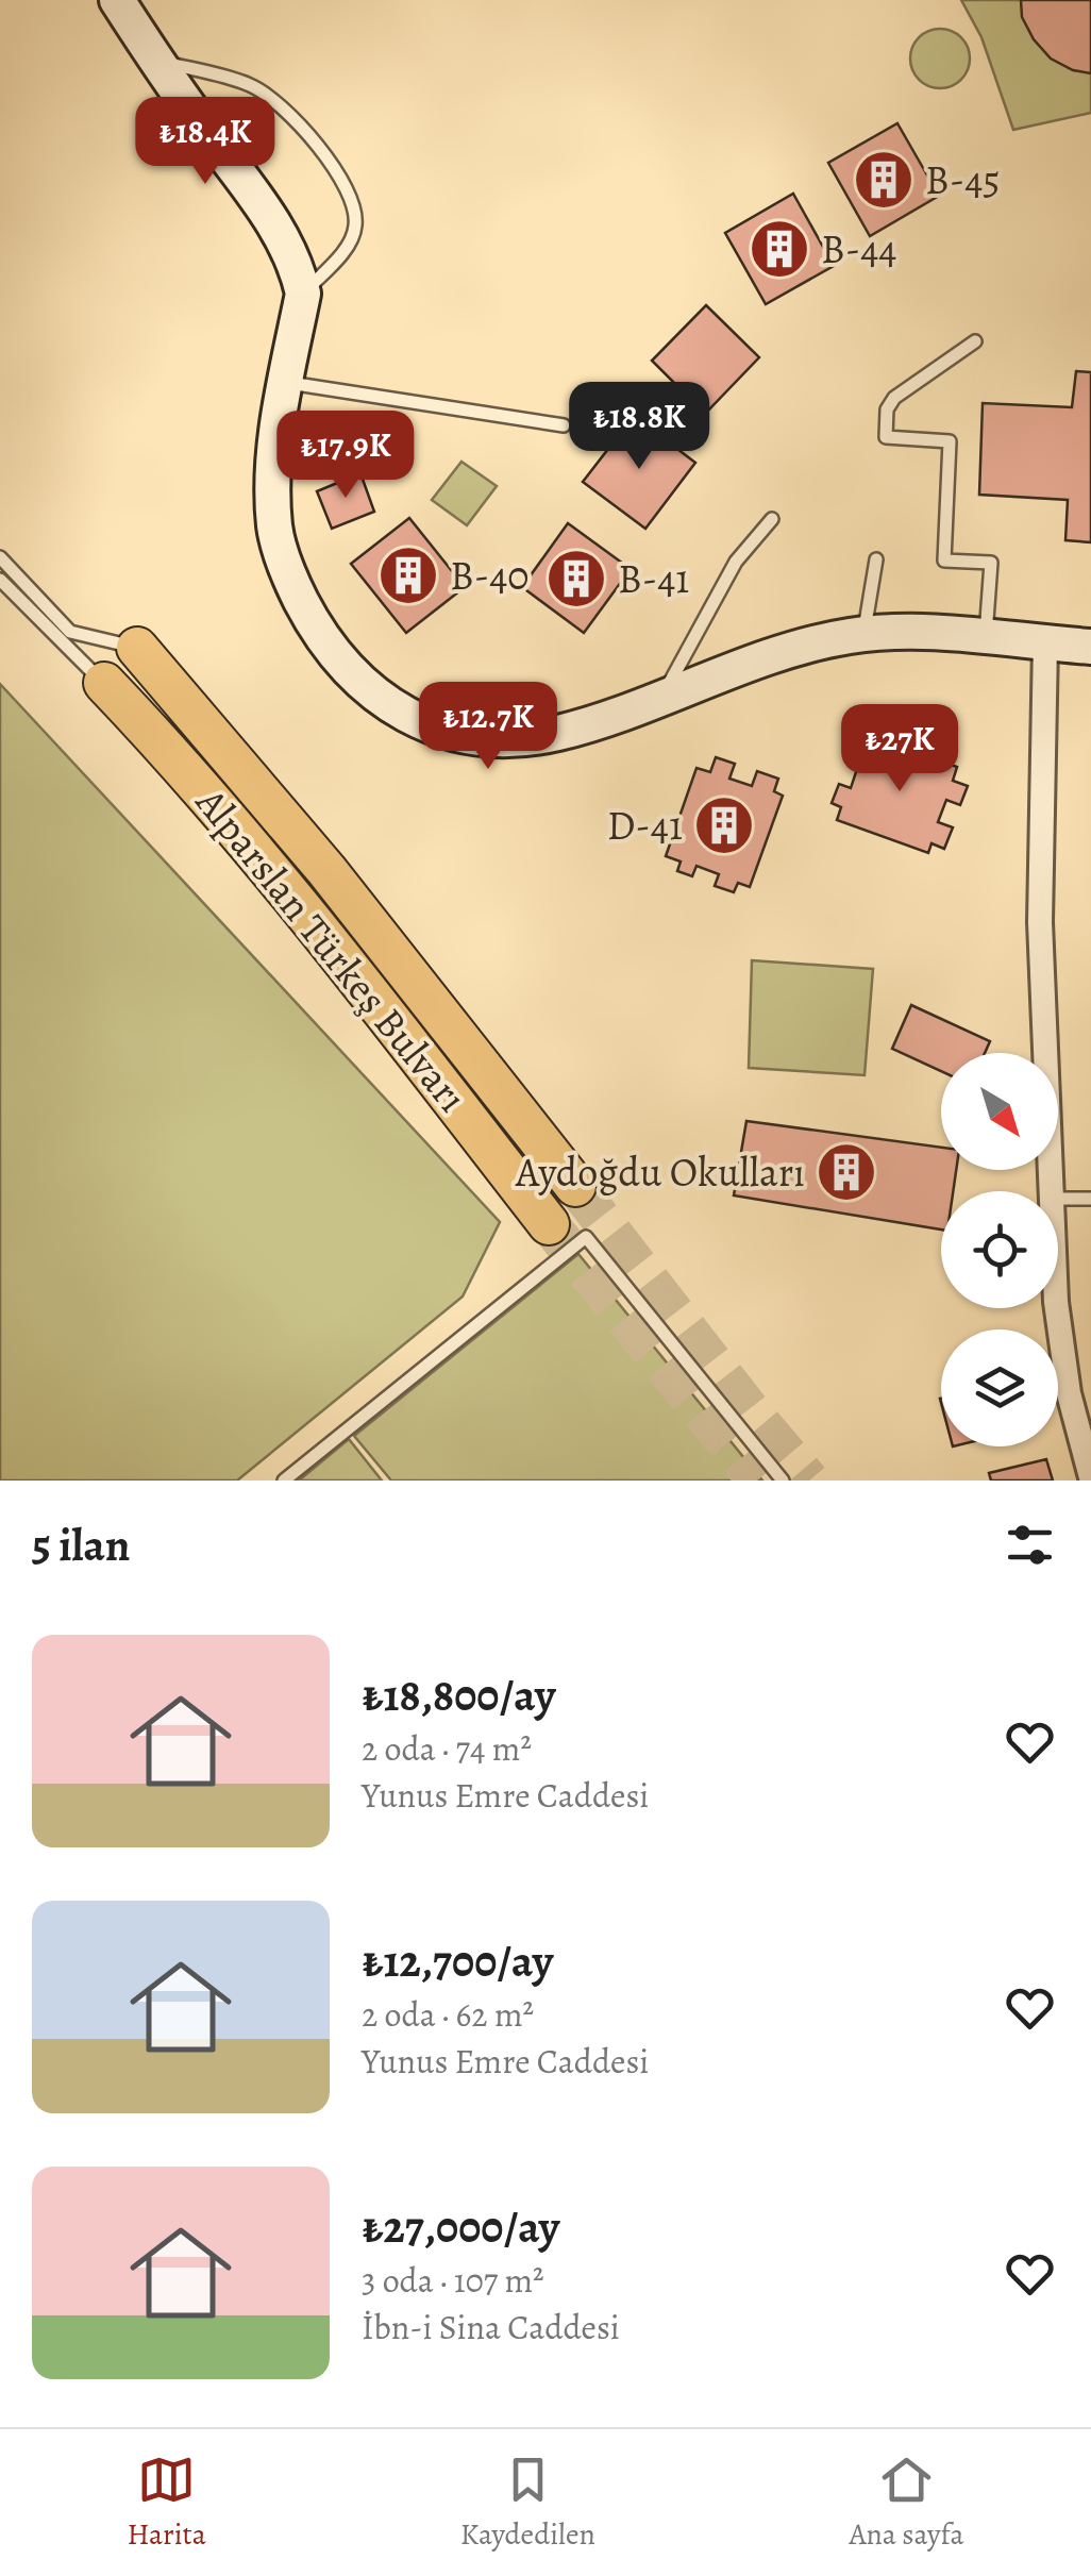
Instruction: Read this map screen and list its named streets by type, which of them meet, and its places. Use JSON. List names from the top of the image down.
{
  "streets": {
    "main road": ["Alparslan Türkeş Bulvarı"]
  },
  "places": {
    "building": [
      "B-45",
      "B-44",
      "B-40",
      "B-41",
      "D-41",
      "Aydoğdu Okulları"
    ]
  },
  "north": "bottom right",
  "page": {
    "price": [
      "₺18.4K",
      "₺18.8K",
      "₺17.9K",
      "₺12.7K",
      "₺27K"
    ],
    "heading": "5 ilan",
    "list": [
      {
        "name": "₺18,800/ay",
        "note": "2 oda · 74 m² · Yunus Emre Caddesi"
      },
      {
        "name": "₺12,700/ay",
        "note": "2 oda · 62 m² · Yunus Emre Caddesi"
      },
      {
        "name": "₺27,000/ay",
        "note": "3 oda · 107 m² · İbn-i Sina Caddesi"
      }
    ],
    "tabs": ["Harita", "Kaydedilen", "Ana sayfa"]
  }
}
